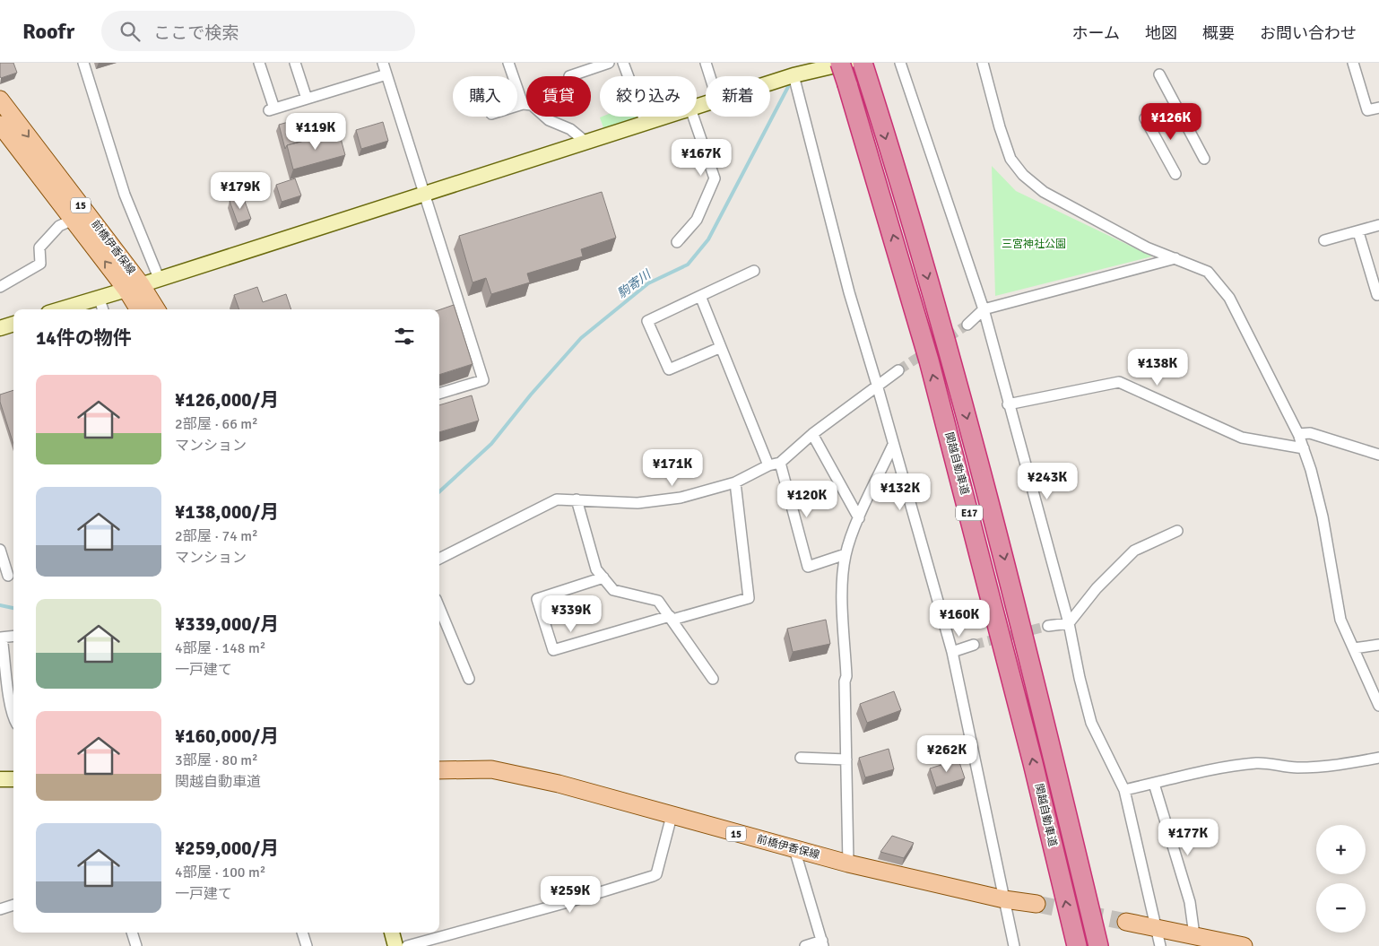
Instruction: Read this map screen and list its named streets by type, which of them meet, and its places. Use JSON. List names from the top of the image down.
{
  "streets": {
    "highway": ["関越自動車道", "E17"],
    "main road": ["15", "前橋伊香保線"]
  },
  "water": ["駒寄川"],
  "parks": ["三宮神社公園"],
  "page": {
    "header": "Roofr",
    "search": "ここで検索",
    "nav": [
      "ホーム",
      "地図",
      "概要",
      "お問い合わせ"
    ],
    "chip": [
      "購入",
      "賃貸",
      "絞り込み",
      "新着"
    ],
    "price": [
      "¥126K",
      "¥119K",
      "¥167K",
      "¥179K",
      "¥138K",
      "¥171K",
      "¥243K",
      "¥132K",
      "¥120K",
      "¥339K",
      "¥160K",
      "¥262K",
      "¥177K",
      "¥259K"
    ],
    "heading": "14件の物件",
    "list": [
      {
        "name": "¥126,000/月",
        "note": "2部屋 · 66 m² · マンション"
      },
      {
        "name": "¥138,000/月",
        "note": "2部屋 · 74 m² · マンション"
      },
      {
        "name": "¥339,000/月",
        "note": "4部屋 · 148 m² · 一戸建て"
      },
      {
        "name": "¥160,000/月",
        "note": "3部屋 · 80 m² · 関越自動車道"
      },
      {
        "name": "¥259,000/月",
        "note": "4部屋 · 100 m² · 一戸建て"
      }
    ],
    "map_buttons": ["+", "−"]
  }
}
